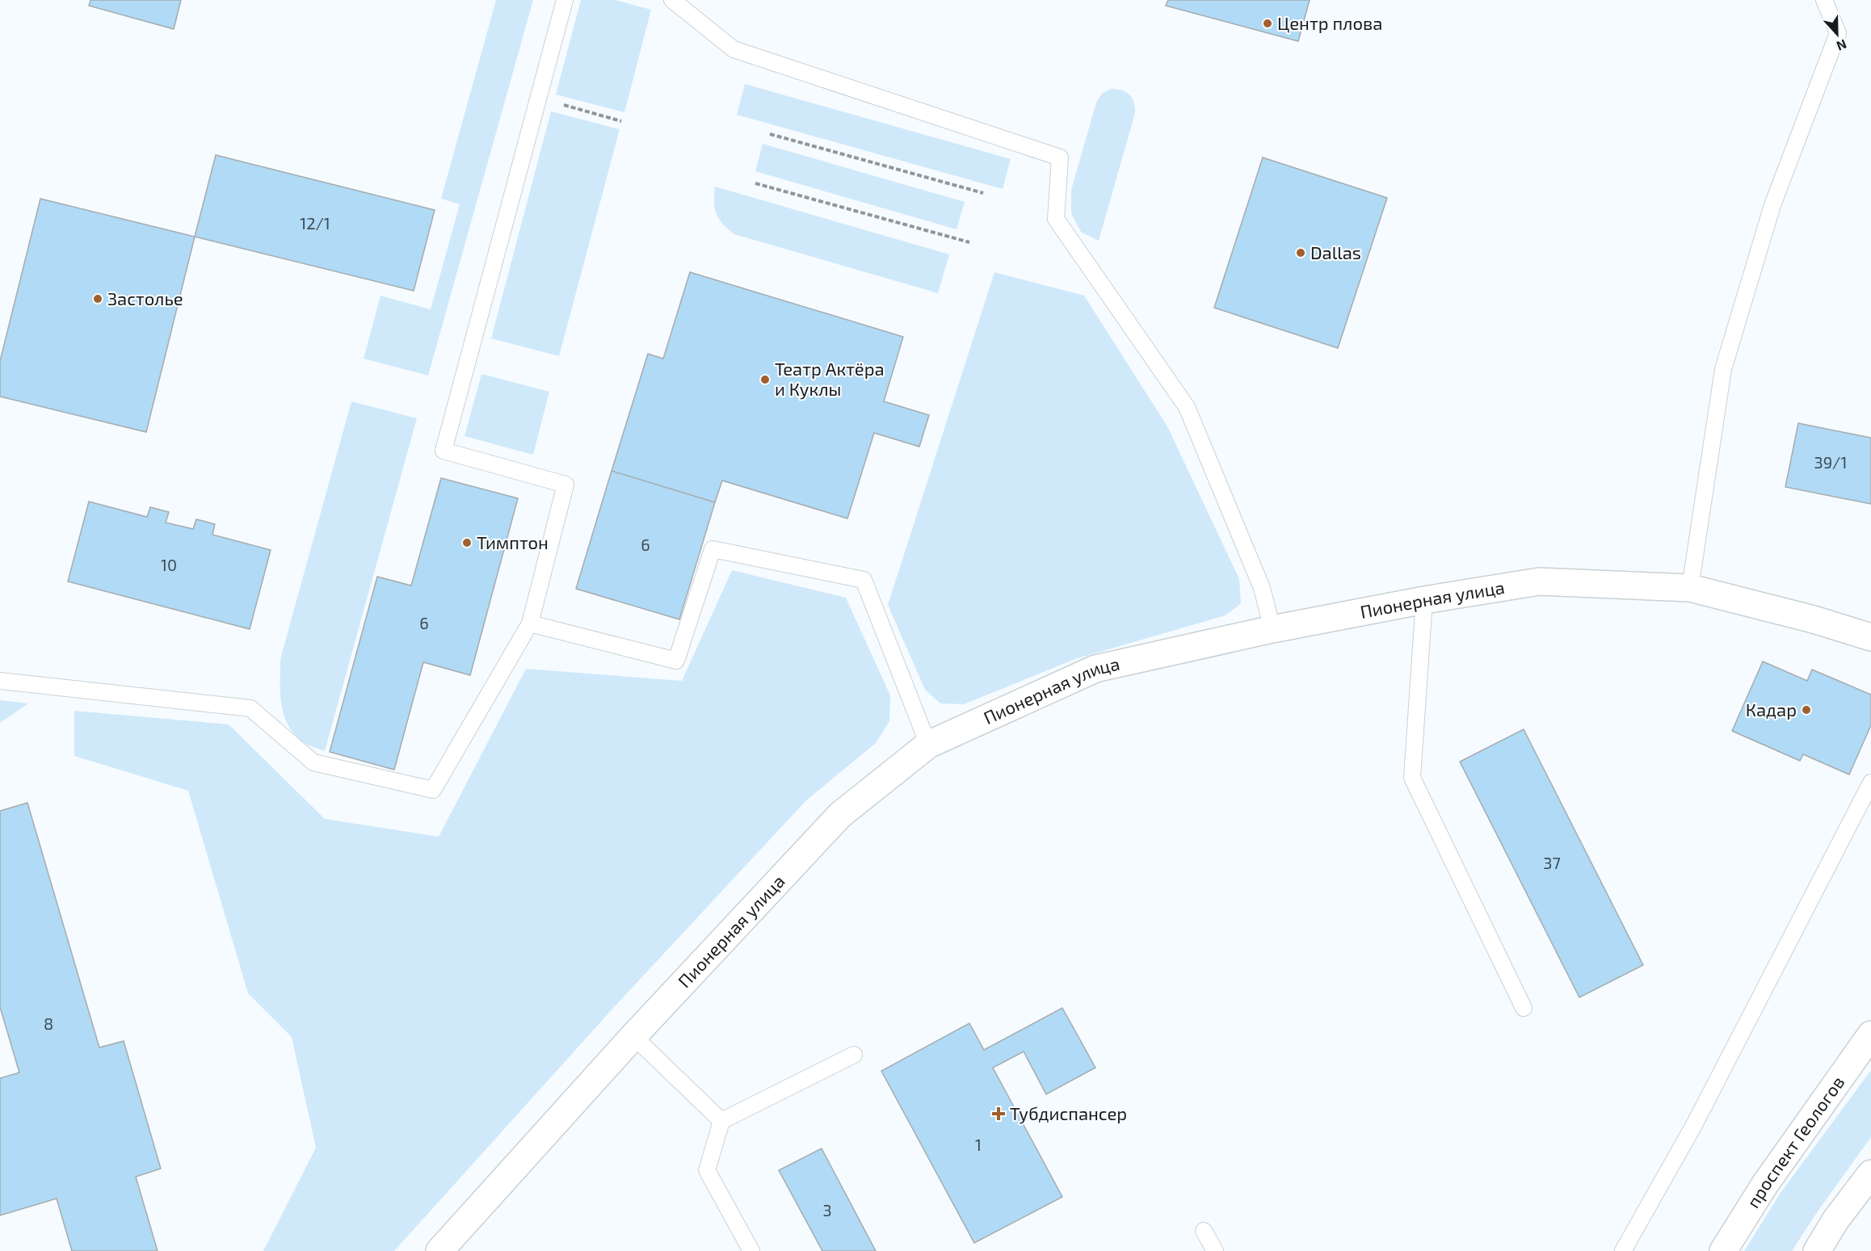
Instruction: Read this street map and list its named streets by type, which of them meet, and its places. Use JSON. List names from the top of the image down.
{
  "streets": {
    "street": ["Пионерная улица", "проспект Геологов"]
  },
  "places": {
    "other": [
      "Центр плова",
      "Dallas",
      "Застолье",
      "Театр Актёра и Куклы",
      "Тимптон",
      "Кадар"
    ],
    "health": ["Тубдиспансер"]
  },
  "house_numbers": [
    "12/1",
    "39/1",
    "6",
    "10",
    "6",
    "37",
    "8",
    "1",
    "3"
  ],
  "north": "bottom"
}
